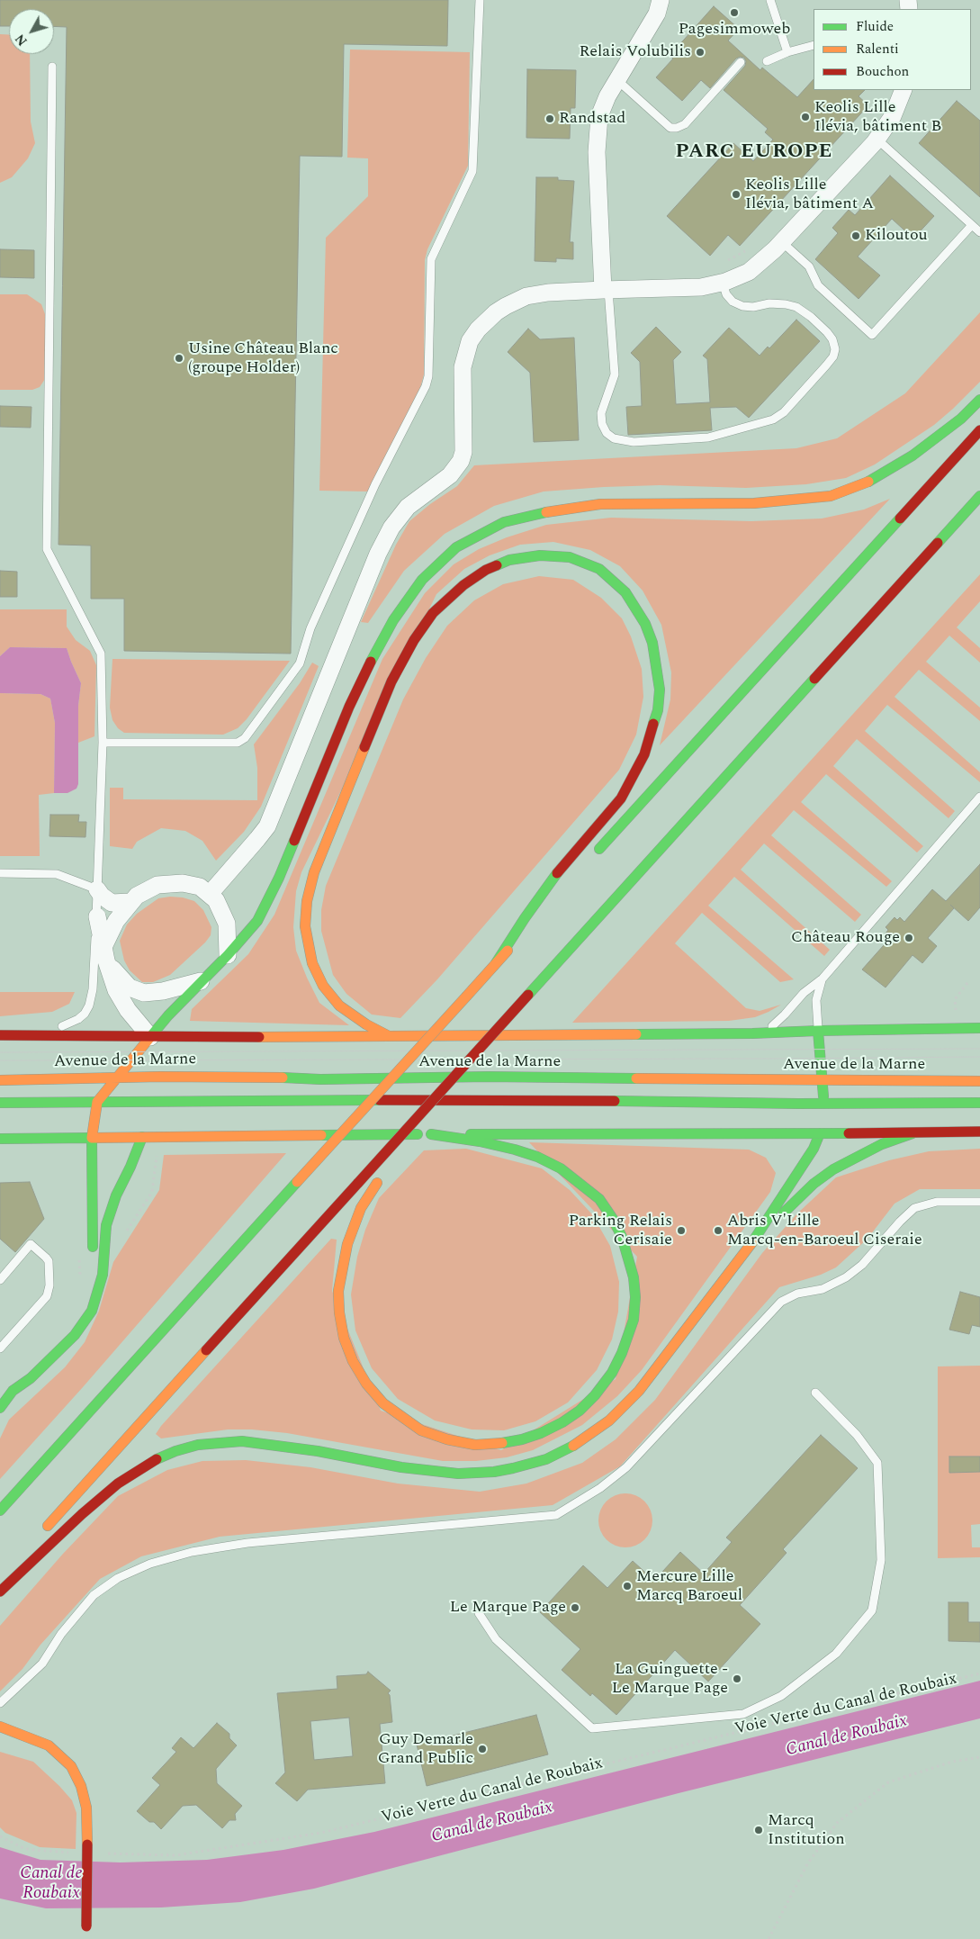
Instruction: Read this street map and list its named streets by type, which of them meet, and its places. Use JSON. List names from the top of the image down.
{
  "streets": {
    "main road": ["Avenue de la Marne"],
    "path": ["Voie Verte du Canal de Roubaix"]
  },
  "districts": ["PARC EUROPE"],
  "water": ["Canal de Roubaix"],
  "places": [
    "Pagesimmoweb",
    "Relais Volubilis",
    "Keolis Lille Ilévia, bâtiment B",
    "Randstad",
    "Keolis Lille Ilévia, bâtiment A",
    "Kiloutou",
    "Usine Château Blanc (groupe Holder)",
    "Château Rouge",
    "Parking Relais Cerisaie",
    "Abris V'Lille Marcq-en-Baroeul Ciseraie",
    "Mercure Lille Marcq Baroeul",
    "Le Marque Page",
    "La Guinguette - Le Marque Page",
    "Guy Demarle Grand Public",
    "Marcq Institution"
  ],
  "legend": ["Fluide", "Ralenti", "Bouchon"],
  "north": "bottom left"
}
